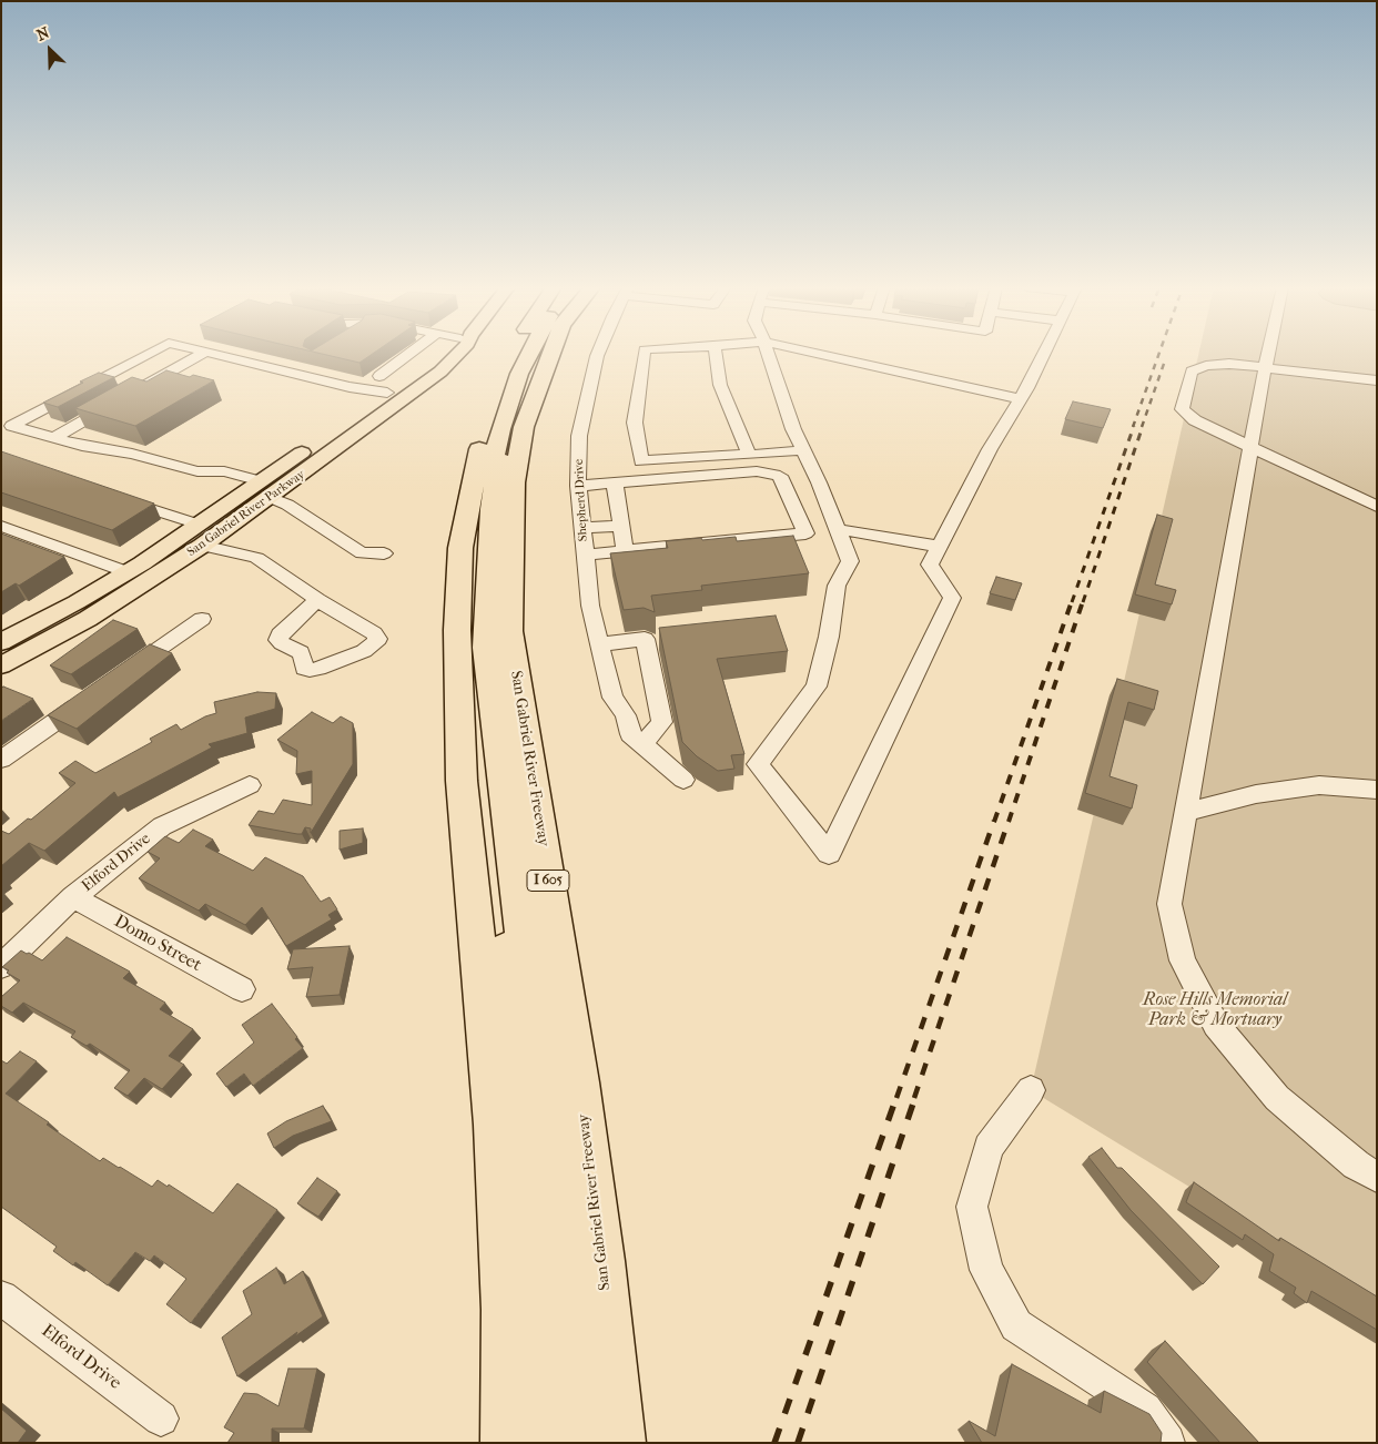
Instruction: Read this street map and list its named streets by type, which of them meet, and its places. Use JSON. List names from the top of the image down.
{
  "streets": {
    "highway": ["San Gabriel River Freeway", "I 605"],
    "main road": ["San Gabriel River Parkway"],
    "street": ["Shepherd Drive", "Elford Drive", "Domo Street"]
  },
  "crossings": [
    ["Elford Drive", "Domo Street"]
  ],
  "parks": ["Rose Hills Memorial Park & Mortuary"],
  "north": "top left"
}
